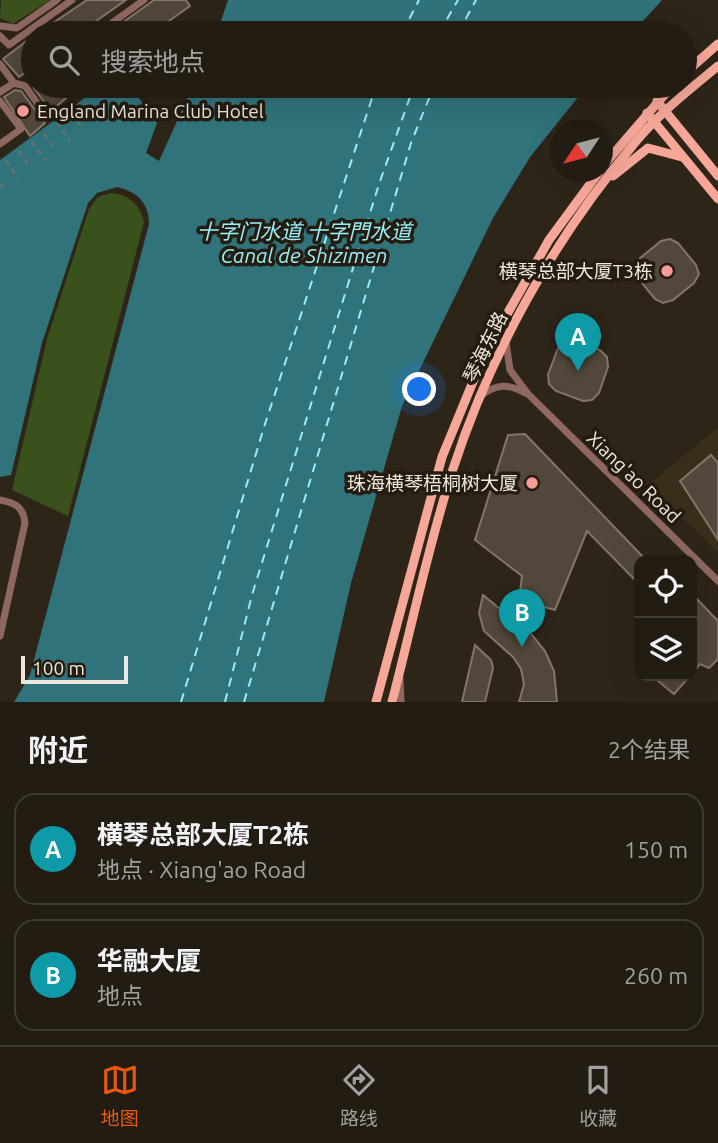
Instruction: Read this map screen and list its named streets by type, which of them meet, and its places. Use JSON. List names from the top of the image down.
{
  "streets": {
    "main road": ["琴海东路"],
    "street": ["Xiang'ao Road"]
  },
  "crossings": [
    ["琴海东路", "Xiang'ao Road"]
  ],
  "water": ["十字门水道 十字門水道 Canal de Shizimen"],
  "places": ["England Marina Club Hotel", "横琴总部大厦T3栋", "珠海横琴梧桐树大厦"],
  "scale_bar": "100 m",
  "north": "bottom left",
  "page": {
    "search": "搜索地点",
    "pins": ["A", "B"],
    "scale": "100 m",
    "heading": ["附近", "2个结果"],
    "list": [
      {
        "mark": "A",
        "name": "横琴总部大厦T2栋",
        "note": "地点 · Xiang'ao Road",
        "value": "150 m"
      },
      {
        "mark": "B",
        "name": "华融大厦",
        "note": "地点",
        "value": "260 m"
      }
    ],
    "nav": ["地图", "路线", "收藏"]
  }
}
